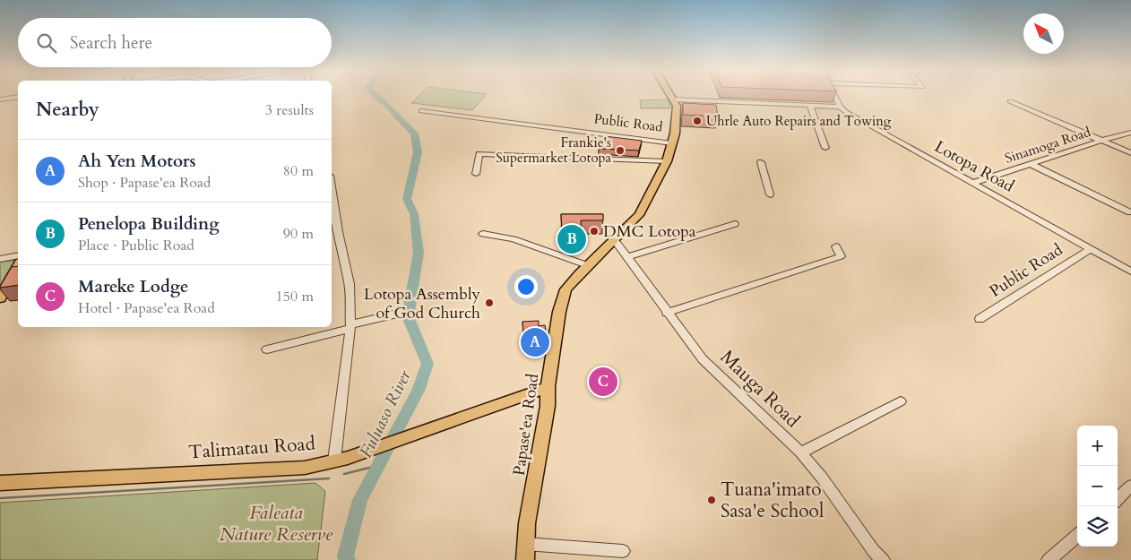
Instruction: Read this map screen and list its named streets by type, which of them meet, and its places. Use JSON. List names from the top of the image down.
{
  "streets": {
    "main road": ["Papase'ea Road", "Talimatau Road"],
    "street": [
      "Public Road",
      "Sinamoga Road",
      "Lotopa Road",
      "Mauga Road"
    ]
  },
  "crossings": [
    ["Public Road", "Lotopa Road"],
    ["Public Road", "Papase'ea Road"],
    ["Sinamoga Road", "Lotopa Road"],
    ["Mauga Road", "Papase'ea Road"],
    ["Papase'ea Road", "Talimatau Road"]
  ],
  "water": ["Fuluaso River"],
  "parks": ["Faleata Nature Reserve"],
  "places": [
    "Uhrle Auto Repairs and Towing",
    "Frankie's Supermarket Lotopa",
    "DMC Lotopa",
    "Lotopa Assembly of God Church",
    "Tuana'imato Sasa'e School"
  ],
  "north": "top left",
  "page": {
    "search": "Search here",
    "heading": ["Nearby", "3 results"],
    "list": [
      {
        "mark": "A",
        "name": "Ah Yen Motors",
        "note": "Shop · Papase'ea Road",
        "value": "80 m"
      },
      {
        "mark": "B",
        "name": "Penelopa Building",
        "note": "Place · Public Road",
        "value": "90 m"
      },
      {
        "mark": "C",
        "name": "Mareke Lodge",
        "note": "Hotel · Papase'ea Road",
        "value": "150 m"
      }
    ],
    "pins": ["B", "A", "C"],
    "map_buttons": ["+", "−"]
  }
}
